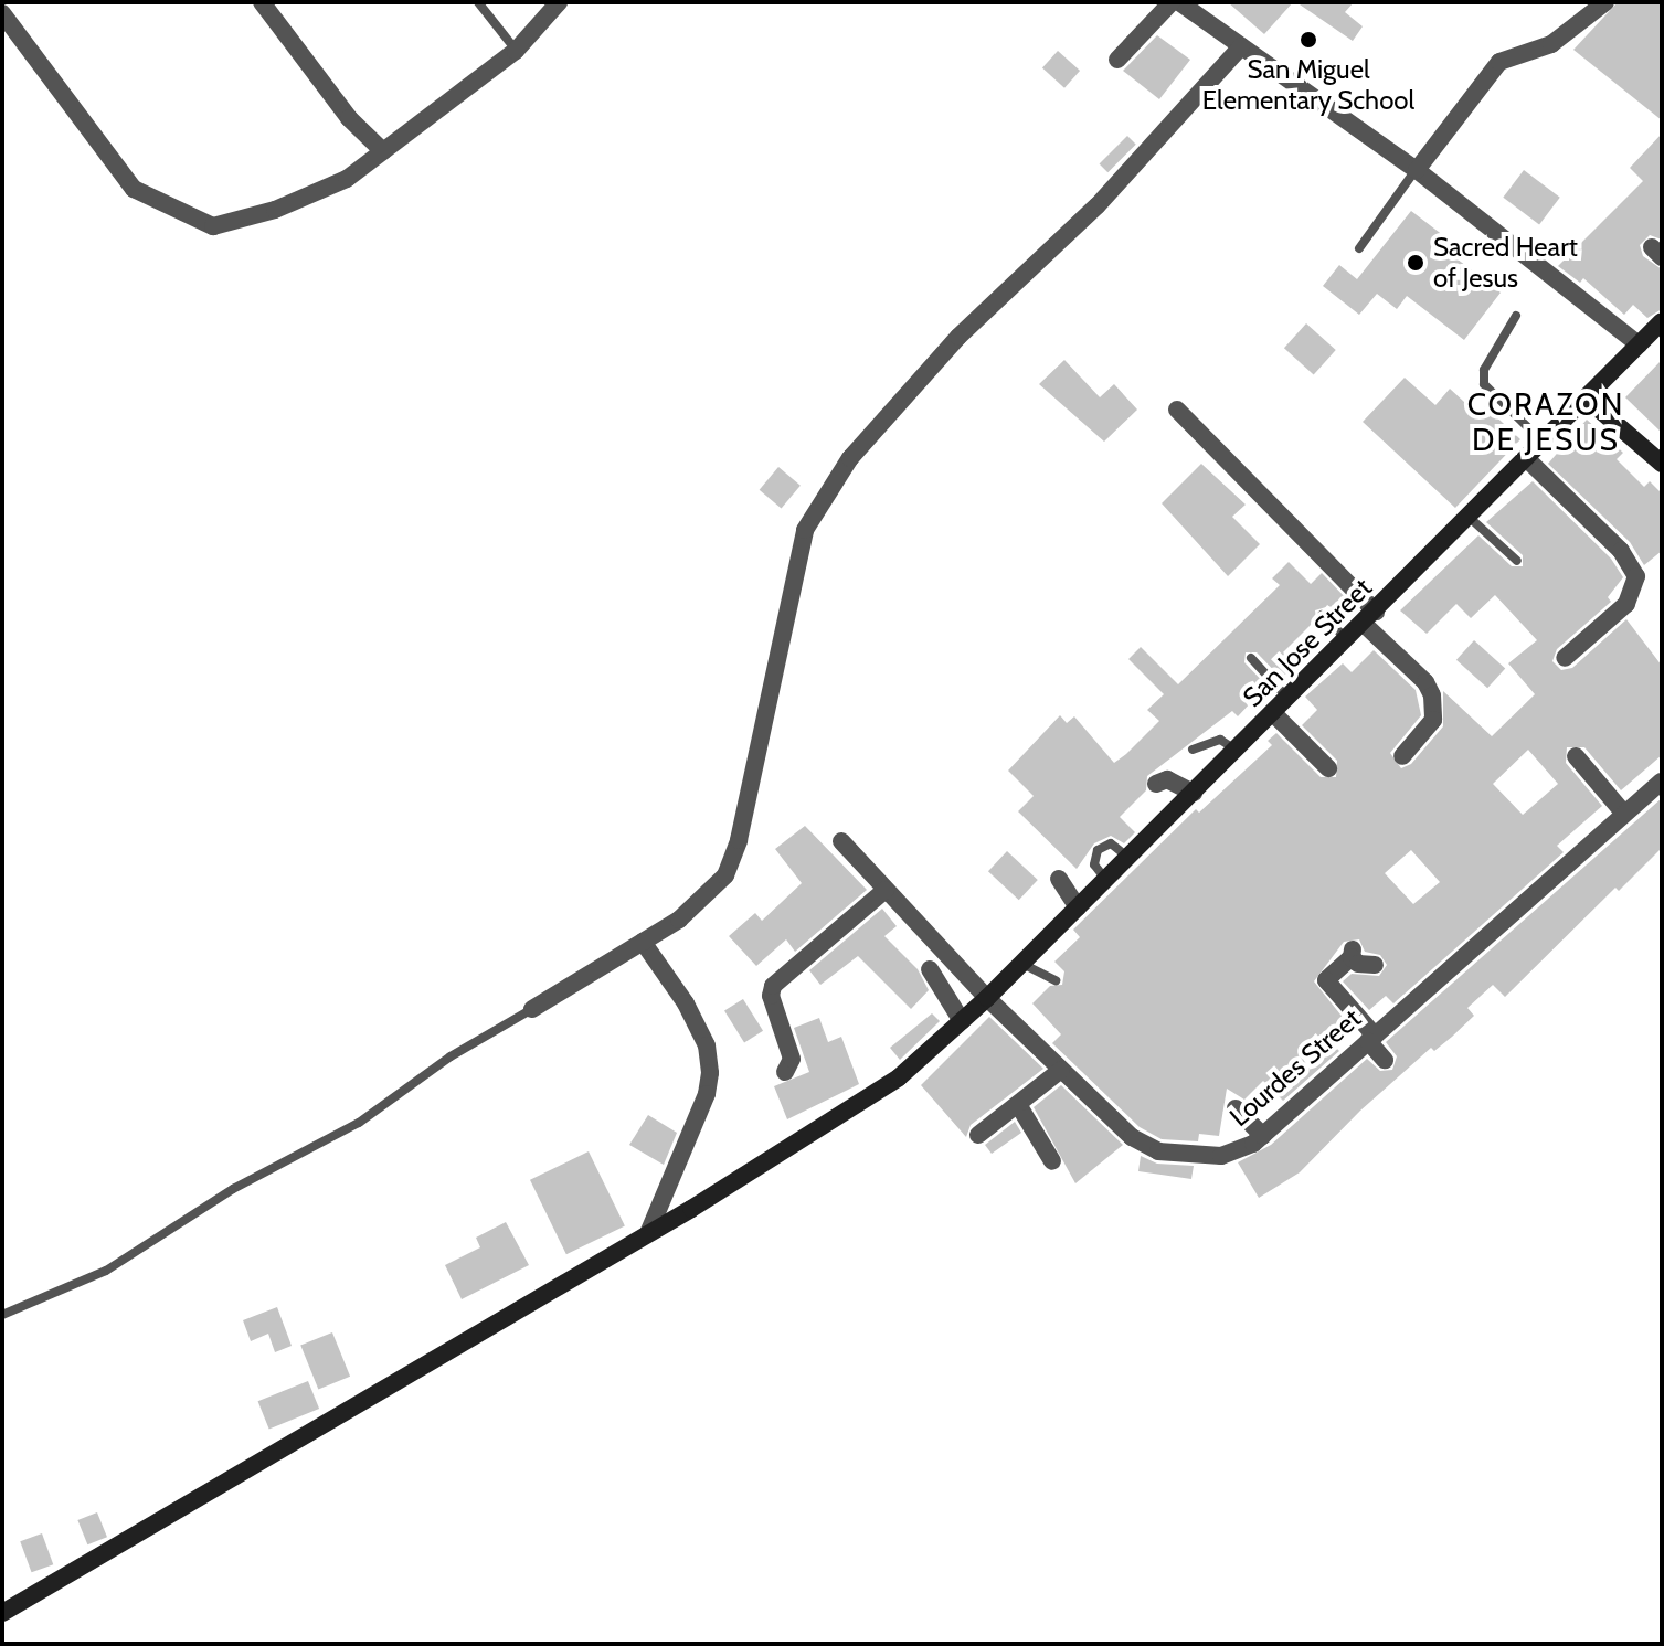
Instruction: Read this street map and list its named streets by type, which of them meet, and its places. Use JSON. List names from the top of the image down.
{
  "streets": {
    "street": ["San Jose Street", "Lourdes Street"]
  },
  "crossings": [
    ["San Jose Street", "Lourdes Street"]
  ],
  "districts": ["CORAZON DE JESUS"],
  "places": ["San Miguel Elementary School", "Sacred Heart of Jesus"]
}
